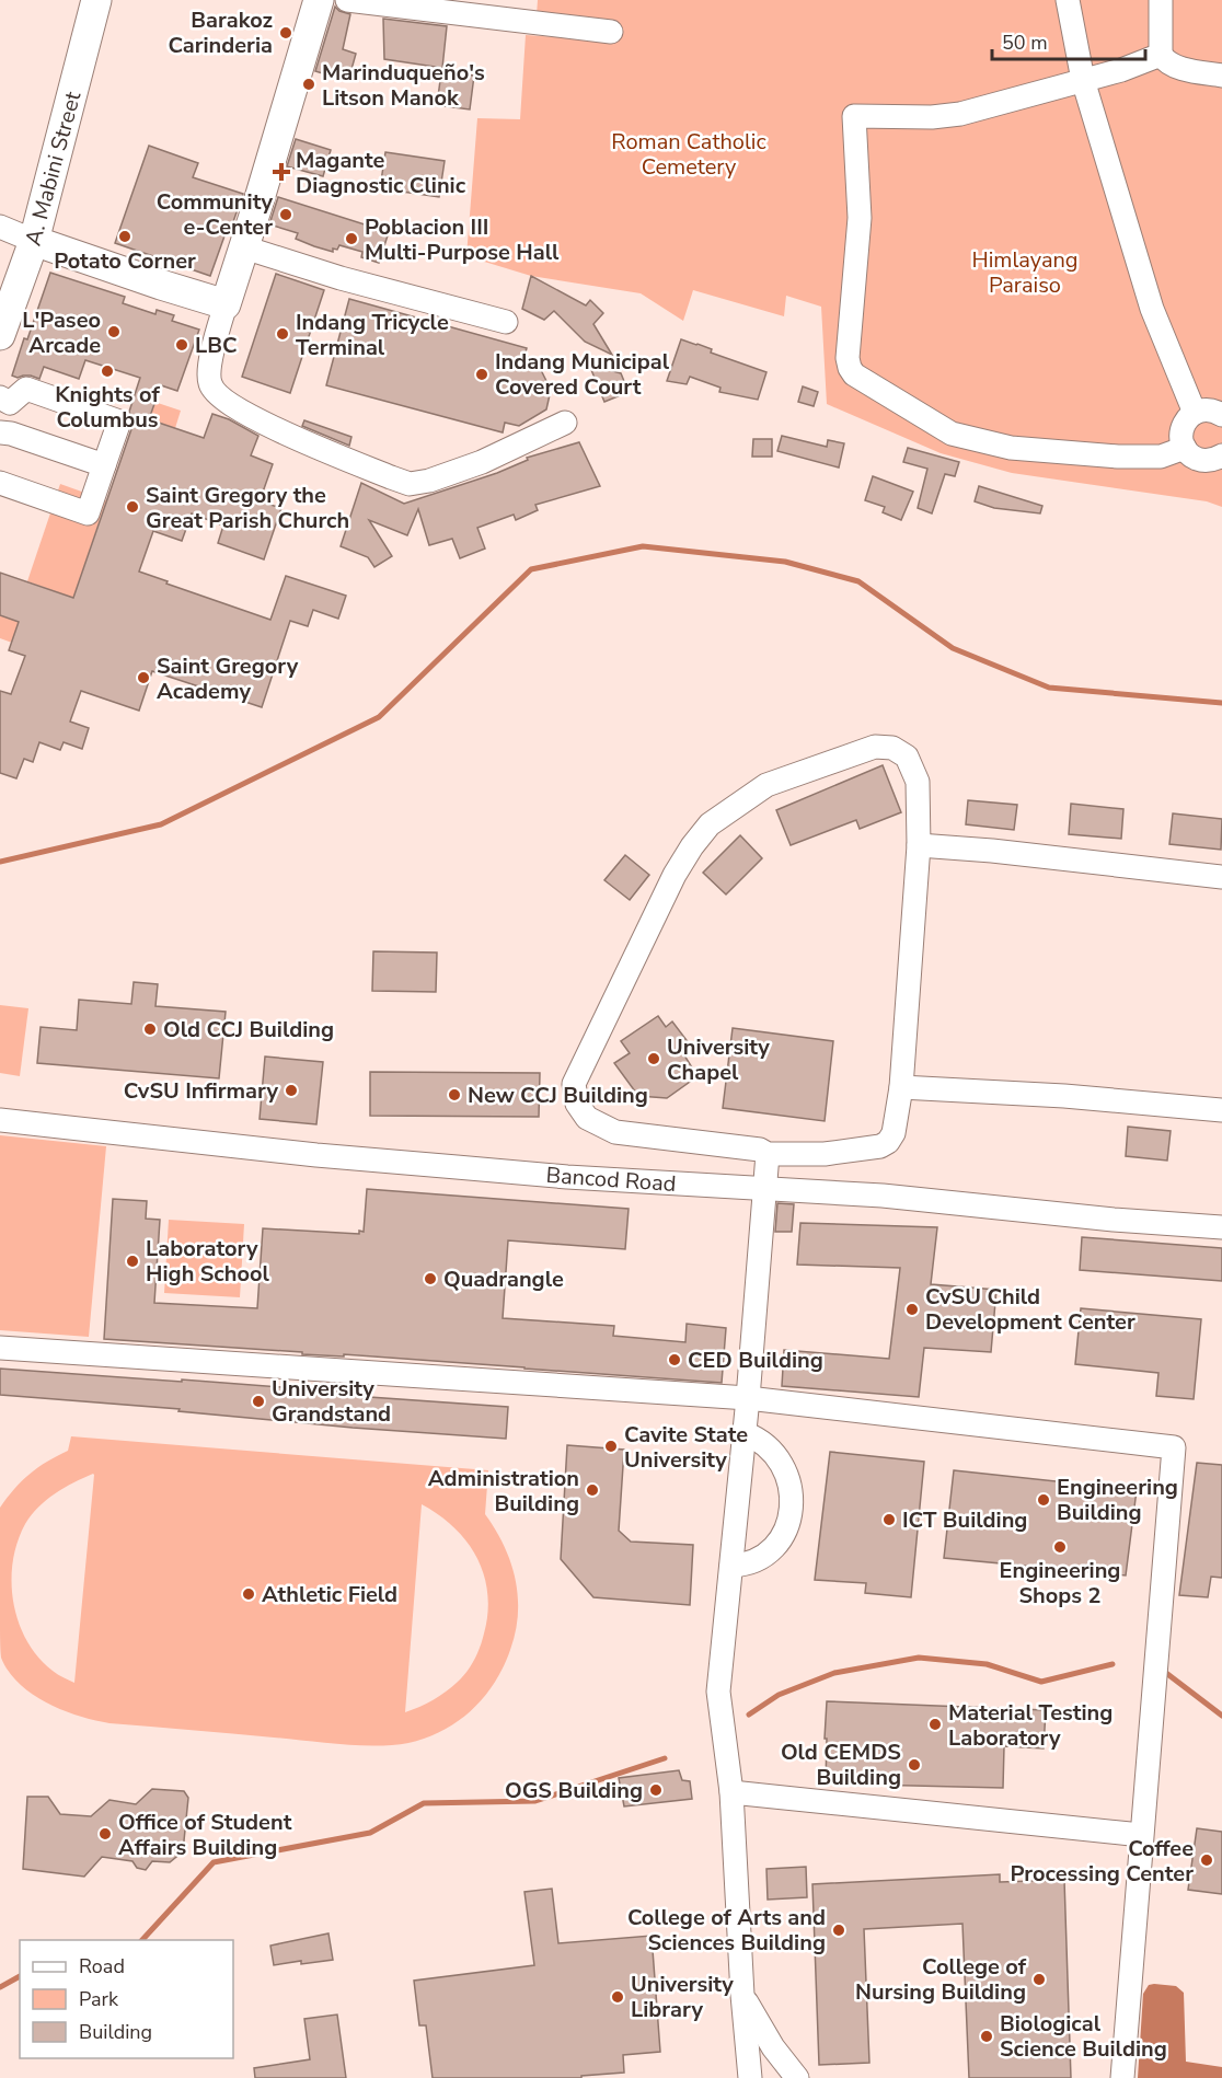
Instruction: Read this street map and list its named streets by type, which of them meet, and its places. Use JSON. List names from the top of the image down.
{
  "streets": {
    "main road": ["A. Mabini Street"],
    "street": ["Bancod Road"]
  },
  "parks": ["Roman Catholic Cemetery", "Himlayang Paraiso"],
  "places": {
    "other": [
      "Barakoz Carinderia",
      "Marinduqueño's Litson Manok",
      "Community e-Center",
      "Potato Corner",
      "Poblacion III Multi-Purpose Hall",
      "L'Paseo Arcade",
      "Indang Tricycle Terminal",
      "LBC",
      "Knights of Columbus",
      "Indang Municipal Covered Court",
      "Saint Gregory the Great Parish Church",
      "Saint Gregory Academy",
      "Old CCJ Building",
      "University Chapel",
      "CvSU Infirmary",
      "New CCJ Building",
      "Laboratory High School",
      "Quadrangle",
      "CvSU Child Development Center",
      "CED Building",
      "University Grandstand",
      "Cavite State University",
      "Administration Building",
      "Engineering Building",
      "ICT Building",
      "Engineering Shops 2",
      "Athletic Field",
      "Material Testing Laboratory",
      "Old CEMDS Building",
      "OGS Building",
      "Office of Student Affairs Building",
      "Coffee Processing Center",
      "College of Arts and Sciences Building",
      "College of Nursing Building",
      "University Library",
      "Biological Science Building"
    ],
    "health": ["Magante Diagnostic Clinic"]
  },
  "legend": ["Road", "Park", "Building"],
  "scale_bar": "50 m"
}
